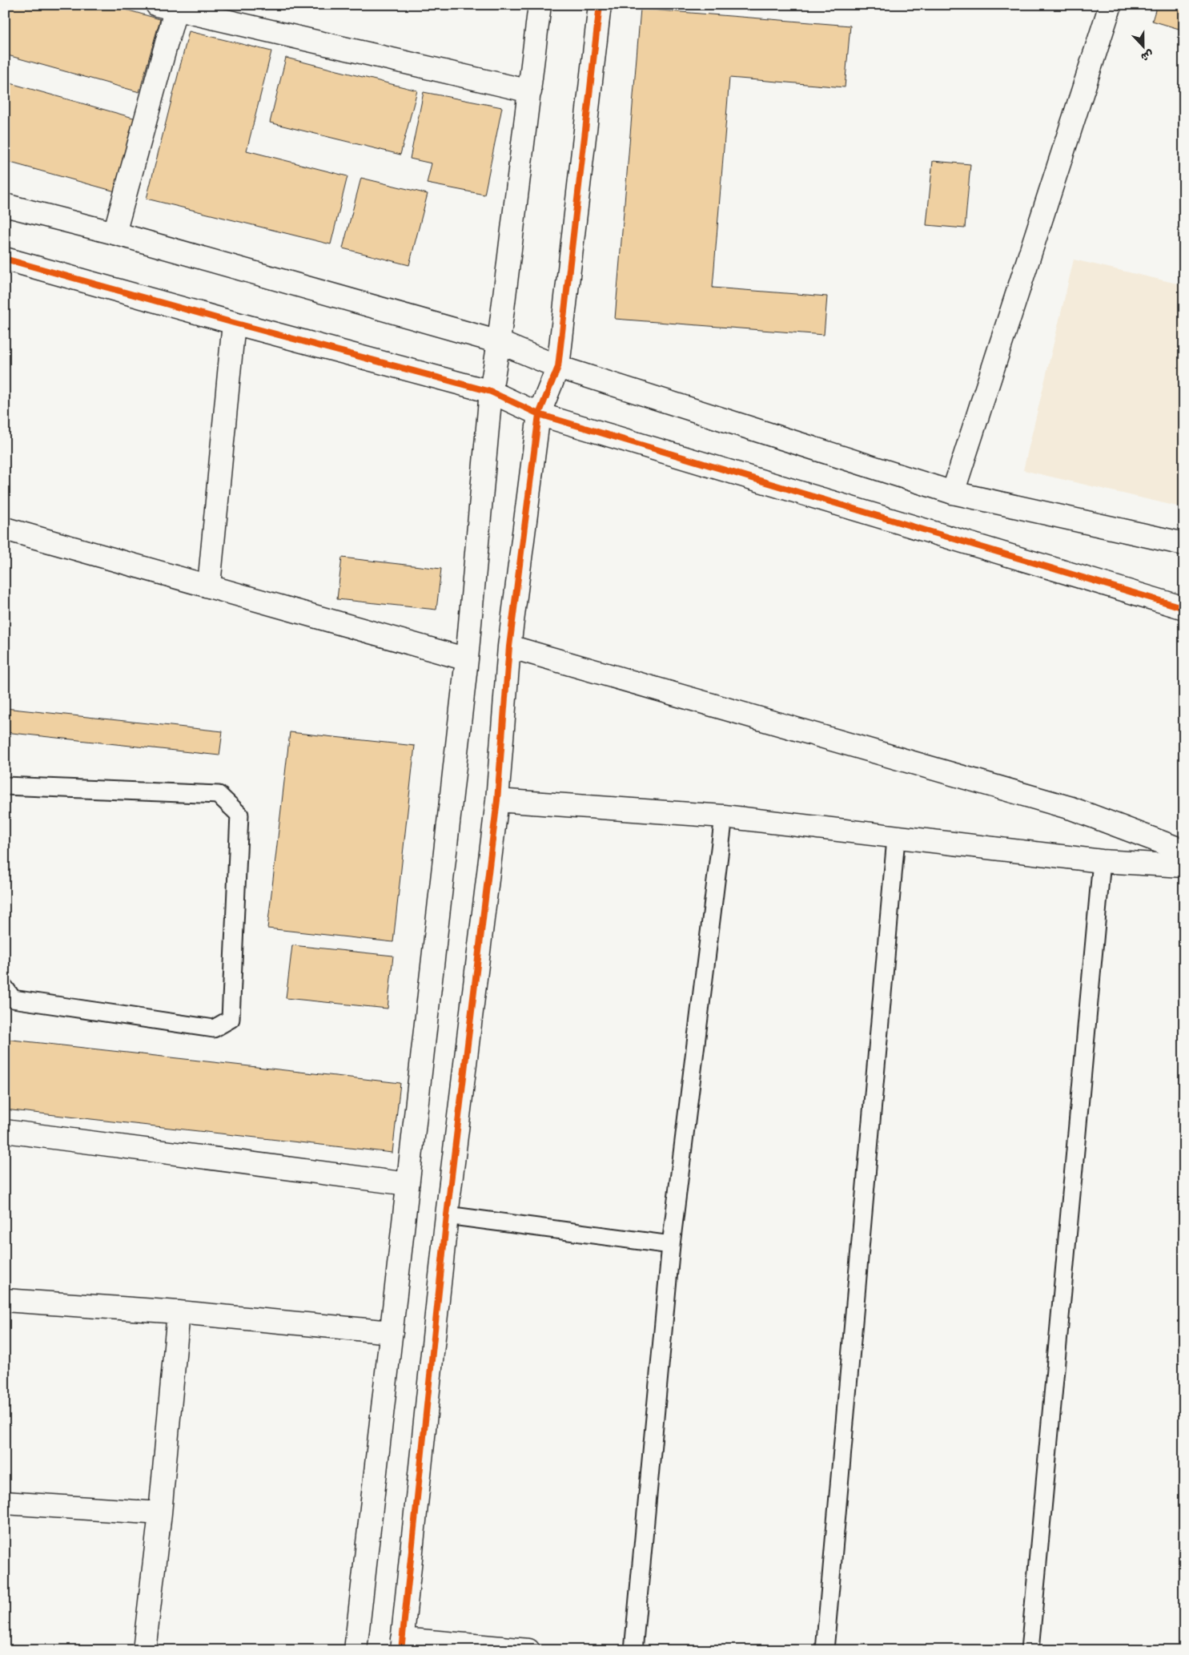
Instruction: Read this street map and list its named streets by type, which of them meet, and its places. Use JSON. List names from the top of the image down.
{
  "north": "bottom"
}
